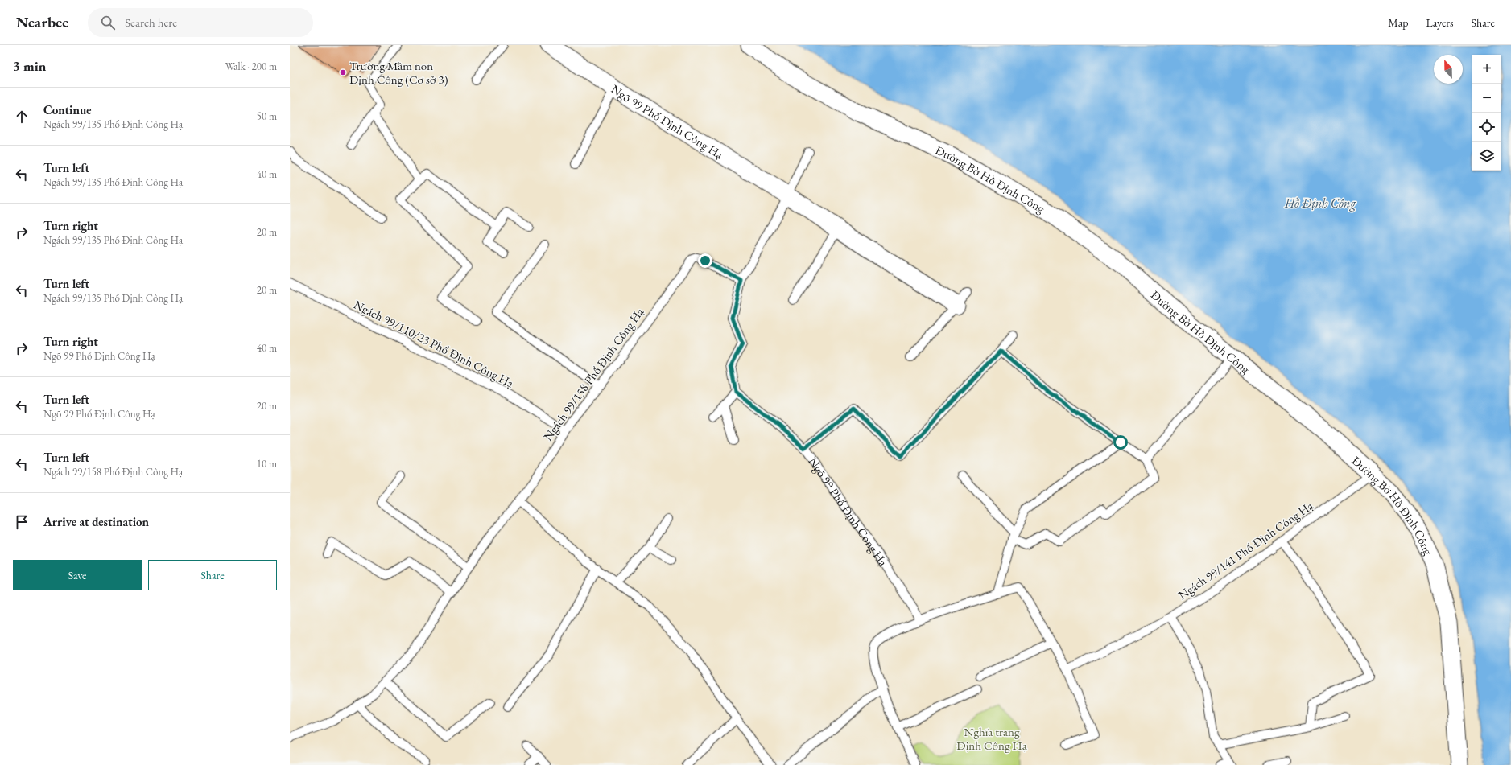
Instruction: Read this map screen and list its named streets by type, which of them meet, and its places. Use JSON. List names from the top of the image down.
{
  "streets": {
    "street": ["Ngõ 99 Phố Định Công Hạ", "Đường Bờ Hồ Định Công"],
    "lane": ["Ngách 99/110/23 Phố Định Công Hạ", "Ngách 99/158 Phố Định Công Hạ", "Ngách 99/141 Phố Định Công Hạ"]
  },
  "crossings": [
    ["Đường Bờ Hồ Định Công", "Ngách 99/141 Phố Định Công Hạ"],
    ["Ngách 99/110/23 Phố Định Công Hạ", "Ngách 99/158 Phố Định Công Hạ"]
  ],
  "water": ["Hồ Định Công"],
  "parks": ["Nghĩa trang Định Công Hạ"],
  "places": ["Trường Mầm non Định Công (Cơ sở 3)"],
  "north": "top",
  "page": {
    "header": "Nearbee",
    "search": "Search here",
    "nav": ["Map", "Layers", "Share"],
    "heading": ["3 min", "Walk · 200 m"],
    "map_buttons": ["+", "−"],
    "list": [
      ["Continue", "Ngách 99/135 Phố Định Công Hạ", "50 m"],
      ["Turn left", "Ngách 99/135 Phố Định Công Hạ", "40 m"],
      ["Turn right", "Ngách 99/135 Phố Định Công Hạ", "20 m"],
      ["Turn left", "Ngách 99/135 Phố Định Công Hạ", "20 m"],
      ["Turn right", "Ngõ 99 Phố Định Công Hạ", "40 m"],
      ["Turn left", "Ngõ 99 Phố Định Công Hạ", "20 m"],
      ["Turn left", "Ngách 99/158 Phố Định Công Hạ", "10 m"],
      "Arrive at destination"
    ],
    "buttons": ["Save", "Share"]
  }
}
